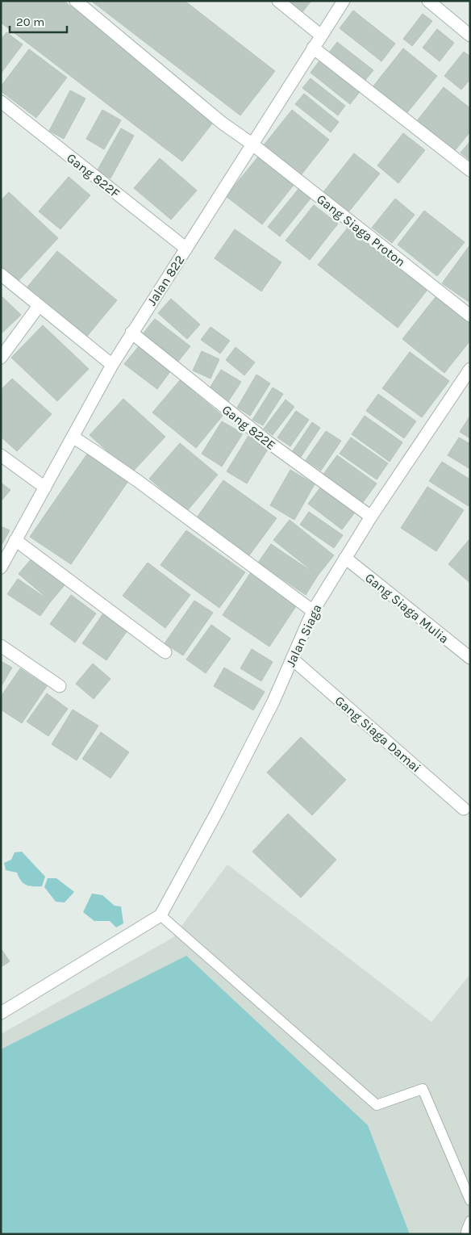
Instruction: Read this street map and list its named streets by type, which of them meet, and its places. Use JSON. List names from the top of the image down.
{
  "streets": {
    "street": [
      "Gang 822F",
      "Gang Siaga Proton",
      "Jalan 822",
      "Gang 822E",
      "Gang Siaga Mulia",
      "Jalan Siaga",
      "Gang Siaga Damai"
    ]
  },
  "crossings": [
    ["Gang 822F", "Jalan 822"],
    ["Gang Siaga Proton", "Jalan 822"],
    ["Jalan 822", "Gang 822E"],
    ["Gang 822E", "Jalan Siaga"],
    ["Gang Siaga Mulia", "Jalan Siaga"],
    ["Jalan Siaga", "Gang Siaga Damai"]
  ],
  "scale_bar": "20 m"
}
